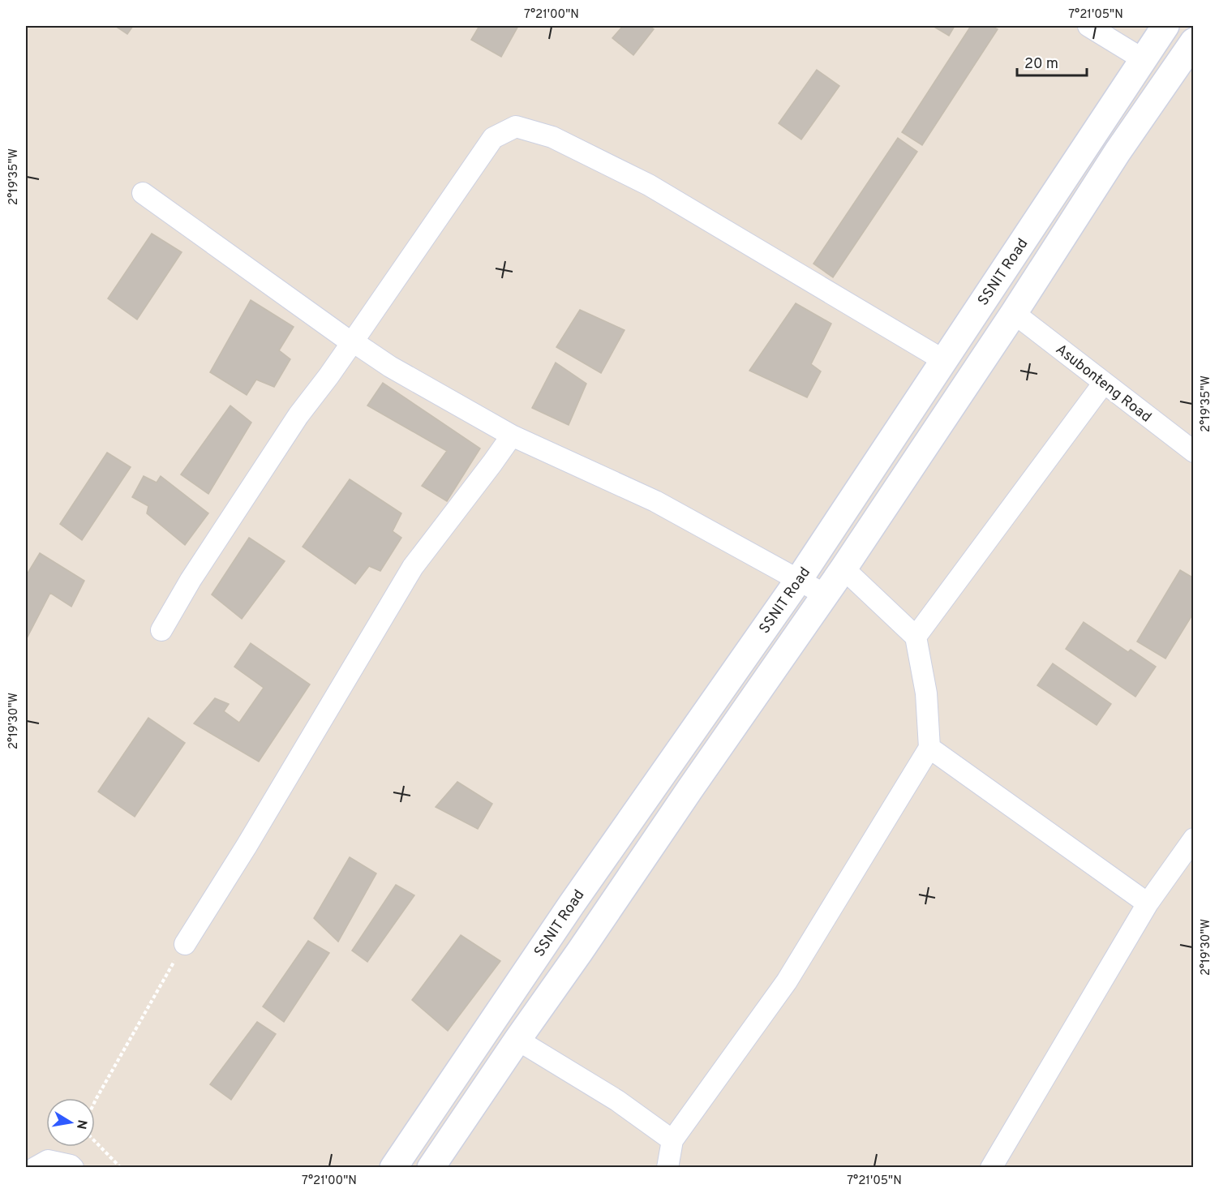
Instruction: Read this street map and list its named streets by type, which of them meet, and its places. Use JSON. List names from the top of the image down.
{
  "streets": {
    "street": ["SSNIT Road", "Asubonteng Road"]
  },
  "crossings": [
    ["SSNIT Road", "Asubonteng Road"]
  ],
  "scale_bar": "20 m",
  "north": "right",
  "coordinates": [
    "7°21'00\"N",
    "7°21'05\"N",
    "2°19'35\"W",
    "2°19'30\"W"
  ]
}
